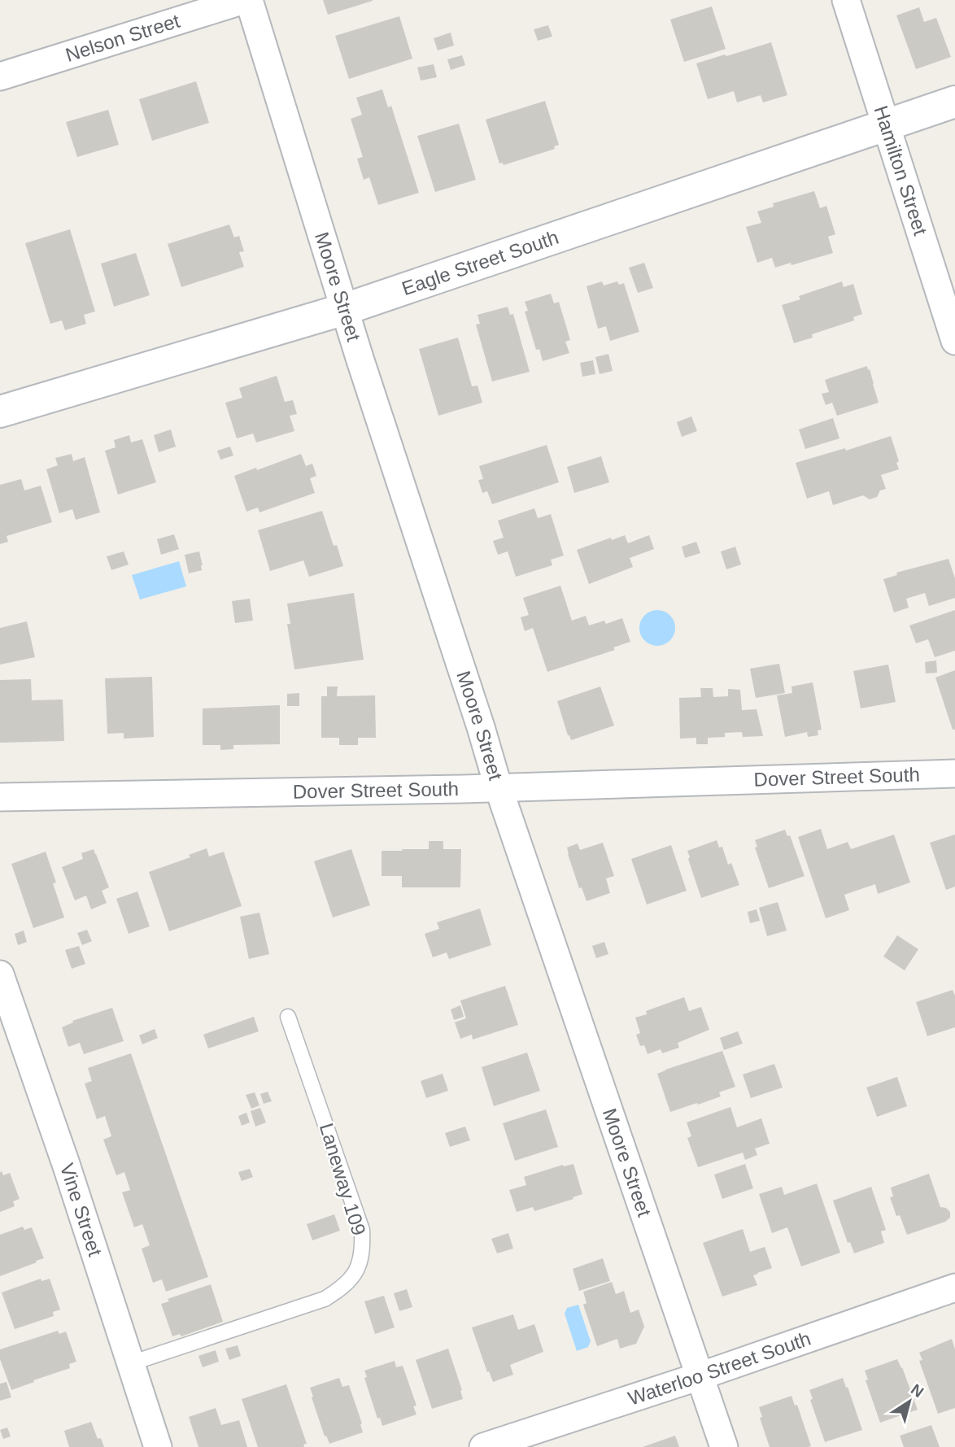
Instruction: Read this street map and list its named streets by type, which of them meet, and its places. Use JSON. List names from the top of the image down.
{
  "streets": {
    "street": [
      "Nelson Street",
      "Hamilton Street",
      "Eagle Street South",
      "Moore Street",
      "Dover Street South",
      "Vine Street",
      "Waterloo Street South"
    ],
    "lane": ["Laneway 109"]
  },
  "crossings": [
    ["Hamilton Street", "Eagle Street South"],
    ["Eagle Street South", "Moore Street"],
    ["Moore Street", "Dover Street South"],
    ["Moore Street", "Waterloo Street South"],
    ["Laneway 109", "Vine Street"]
  ],
  "north": "top right"
}
